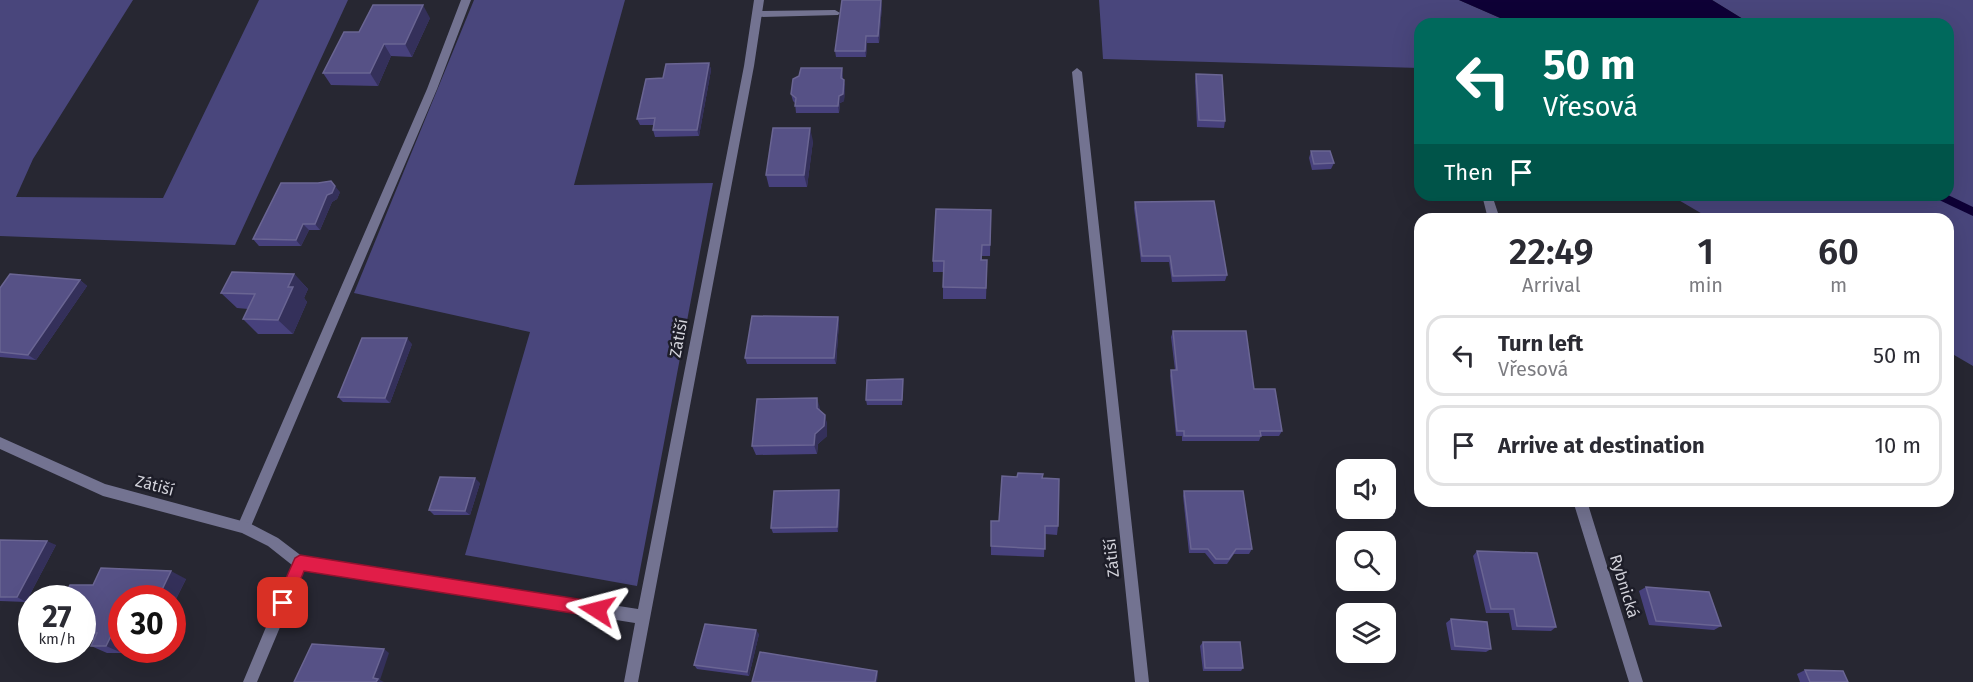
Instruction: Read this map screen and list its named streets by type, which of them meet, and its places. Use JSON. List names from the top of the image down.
{
  "streets": {
    "street": ["Zátiší", "Rybnická"]
  },
  "page": {
    "turn": ["50 m", "Vřesová"],
    "then": "Then",
    "eta": [
      "22:49",
      "Arrival",
      "1",
      "min",
      "60",
      "m"
    ],
    "list": [
      {
        "name": "Turn left",
        "note": "Vřesová",
        "value": "50 m"
      },
      {
        "name": "Arrive at destination",
        "value": "10 m"
      }
    ],
    "speed": "27 km/h",
    "limit": "30"
  }
}
